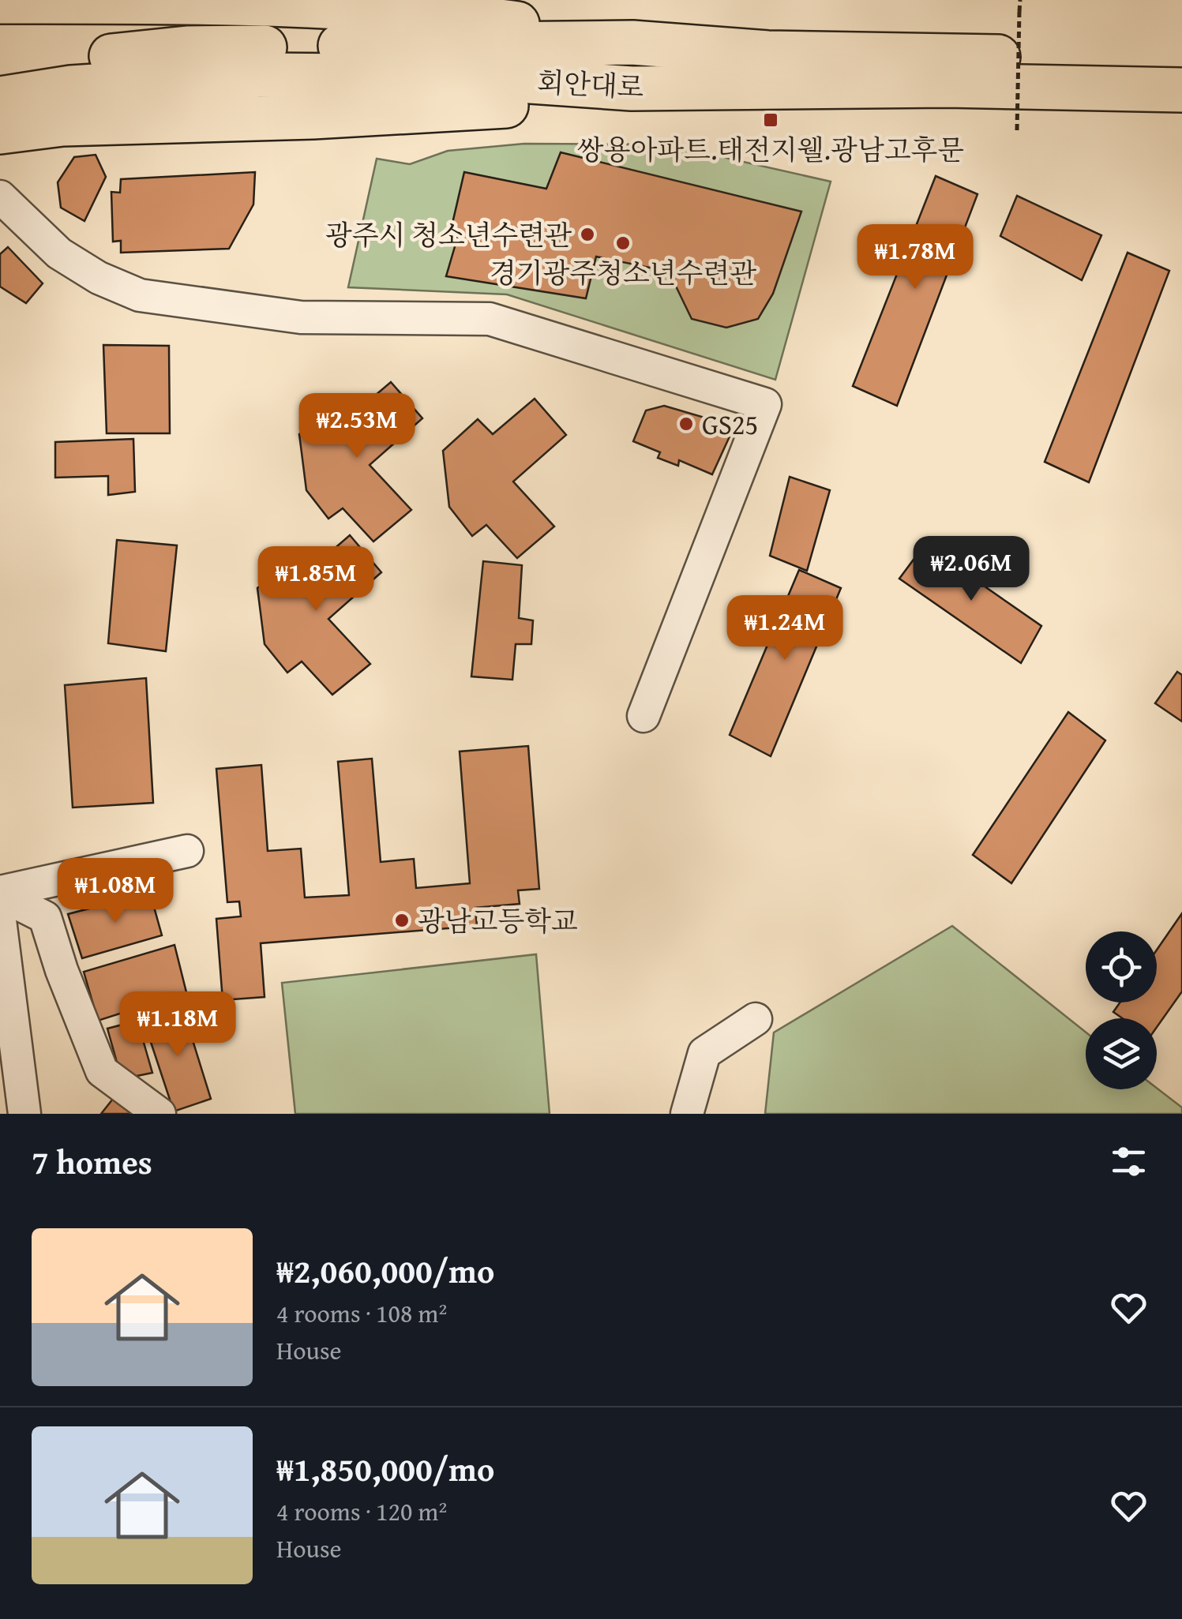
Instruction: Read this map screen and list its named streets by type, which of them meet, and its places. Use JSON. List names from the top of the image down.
{
  "streets": {
    "highway": ["회안대로"]
  },
  "places": {
    "transit": ["쌍용아파트.태전지웰.광남고후문"],
    "other": [
      "광주시 청소년수련관",
      "경기광주청소년수련관",
      "GS25",
      "광남고등학교"
    ]
  },
  "page": {
    "price": [
      "₩1.78M",
      "₩2.53M",
      "₩2.06M",
      "₩1.85M",
      "₩1.24M",
      "₩1.08M",
      "₩1.18M"
    ],
    "heading": "7 homes",
    "list": [
      {
        "name": "₩2,060,000/mo",
        "note": "4 rooms · 108 m² · House"
      },
      {
        "name": "₩1,850,000/mo",
        "note": "4 rooms · 120 m² · House"
      }
    ]
  }
}
